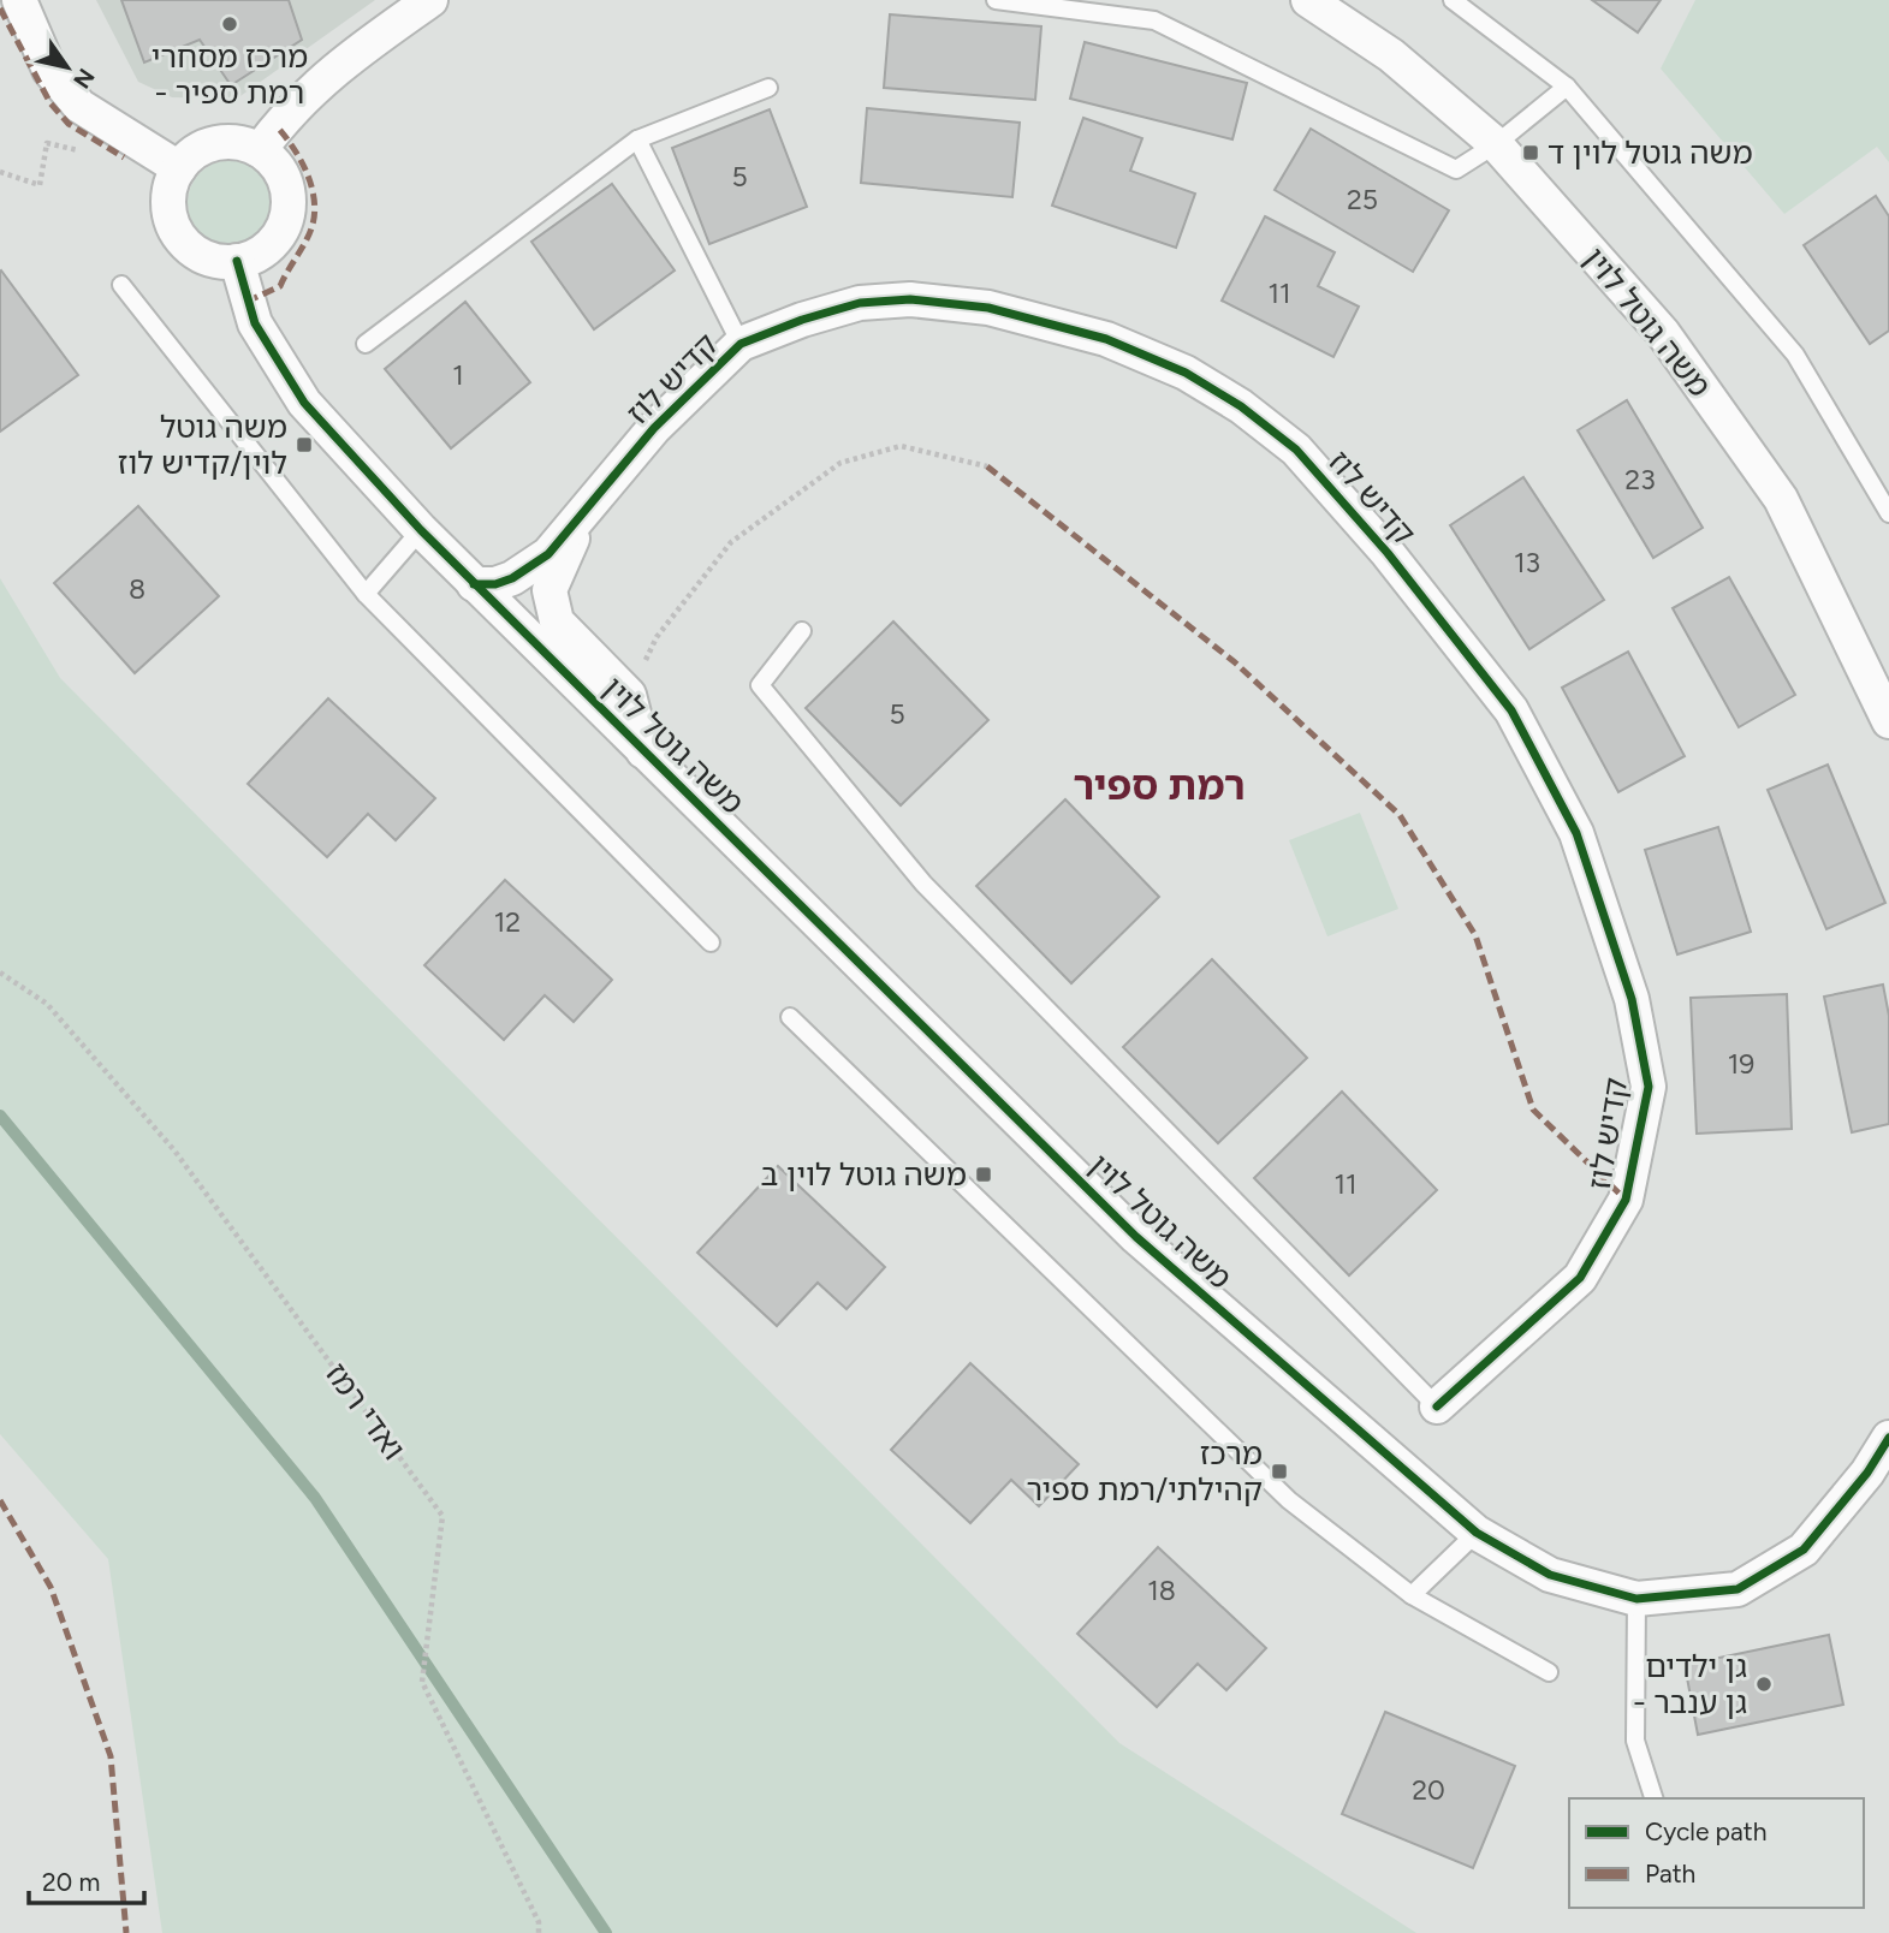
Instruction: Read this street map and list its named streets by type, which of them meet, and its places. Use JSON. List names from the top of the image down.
{
  "streets": {
    "street": ["משה גוטל לוין", "קדיש לוז"],
    "path": ["ואדי רמז"]
  },
  "crossings": [
    ["משה גוטל לוין", "קדיש לוז"]
  ],
  "districts": ["רמת ספיר"],
  "places": {
    "other": ["מרכז מסחרי - רמת ספיר", "גן ילדים - גן ענבר"],
    "transit": [
      "משה גוטל לוין ד",
      "משה גוטל לוין/קדיש לוז",
      "משה גוטל לוין ב",
      "מרכז קהילתי/רמת ספיר"
    ]
  },
  "house_numbers": [
    "5",
    "25",
    "11",
    "1",
    "23",
    "13",
    "8",
    "5",
    "12",
    "19",
    "11",
    "18",
    "20"
  ],
  "legend": ["Cycle path", "Path"],
  "scale_bar": "20 m",
  "north": "bottom right"
}
